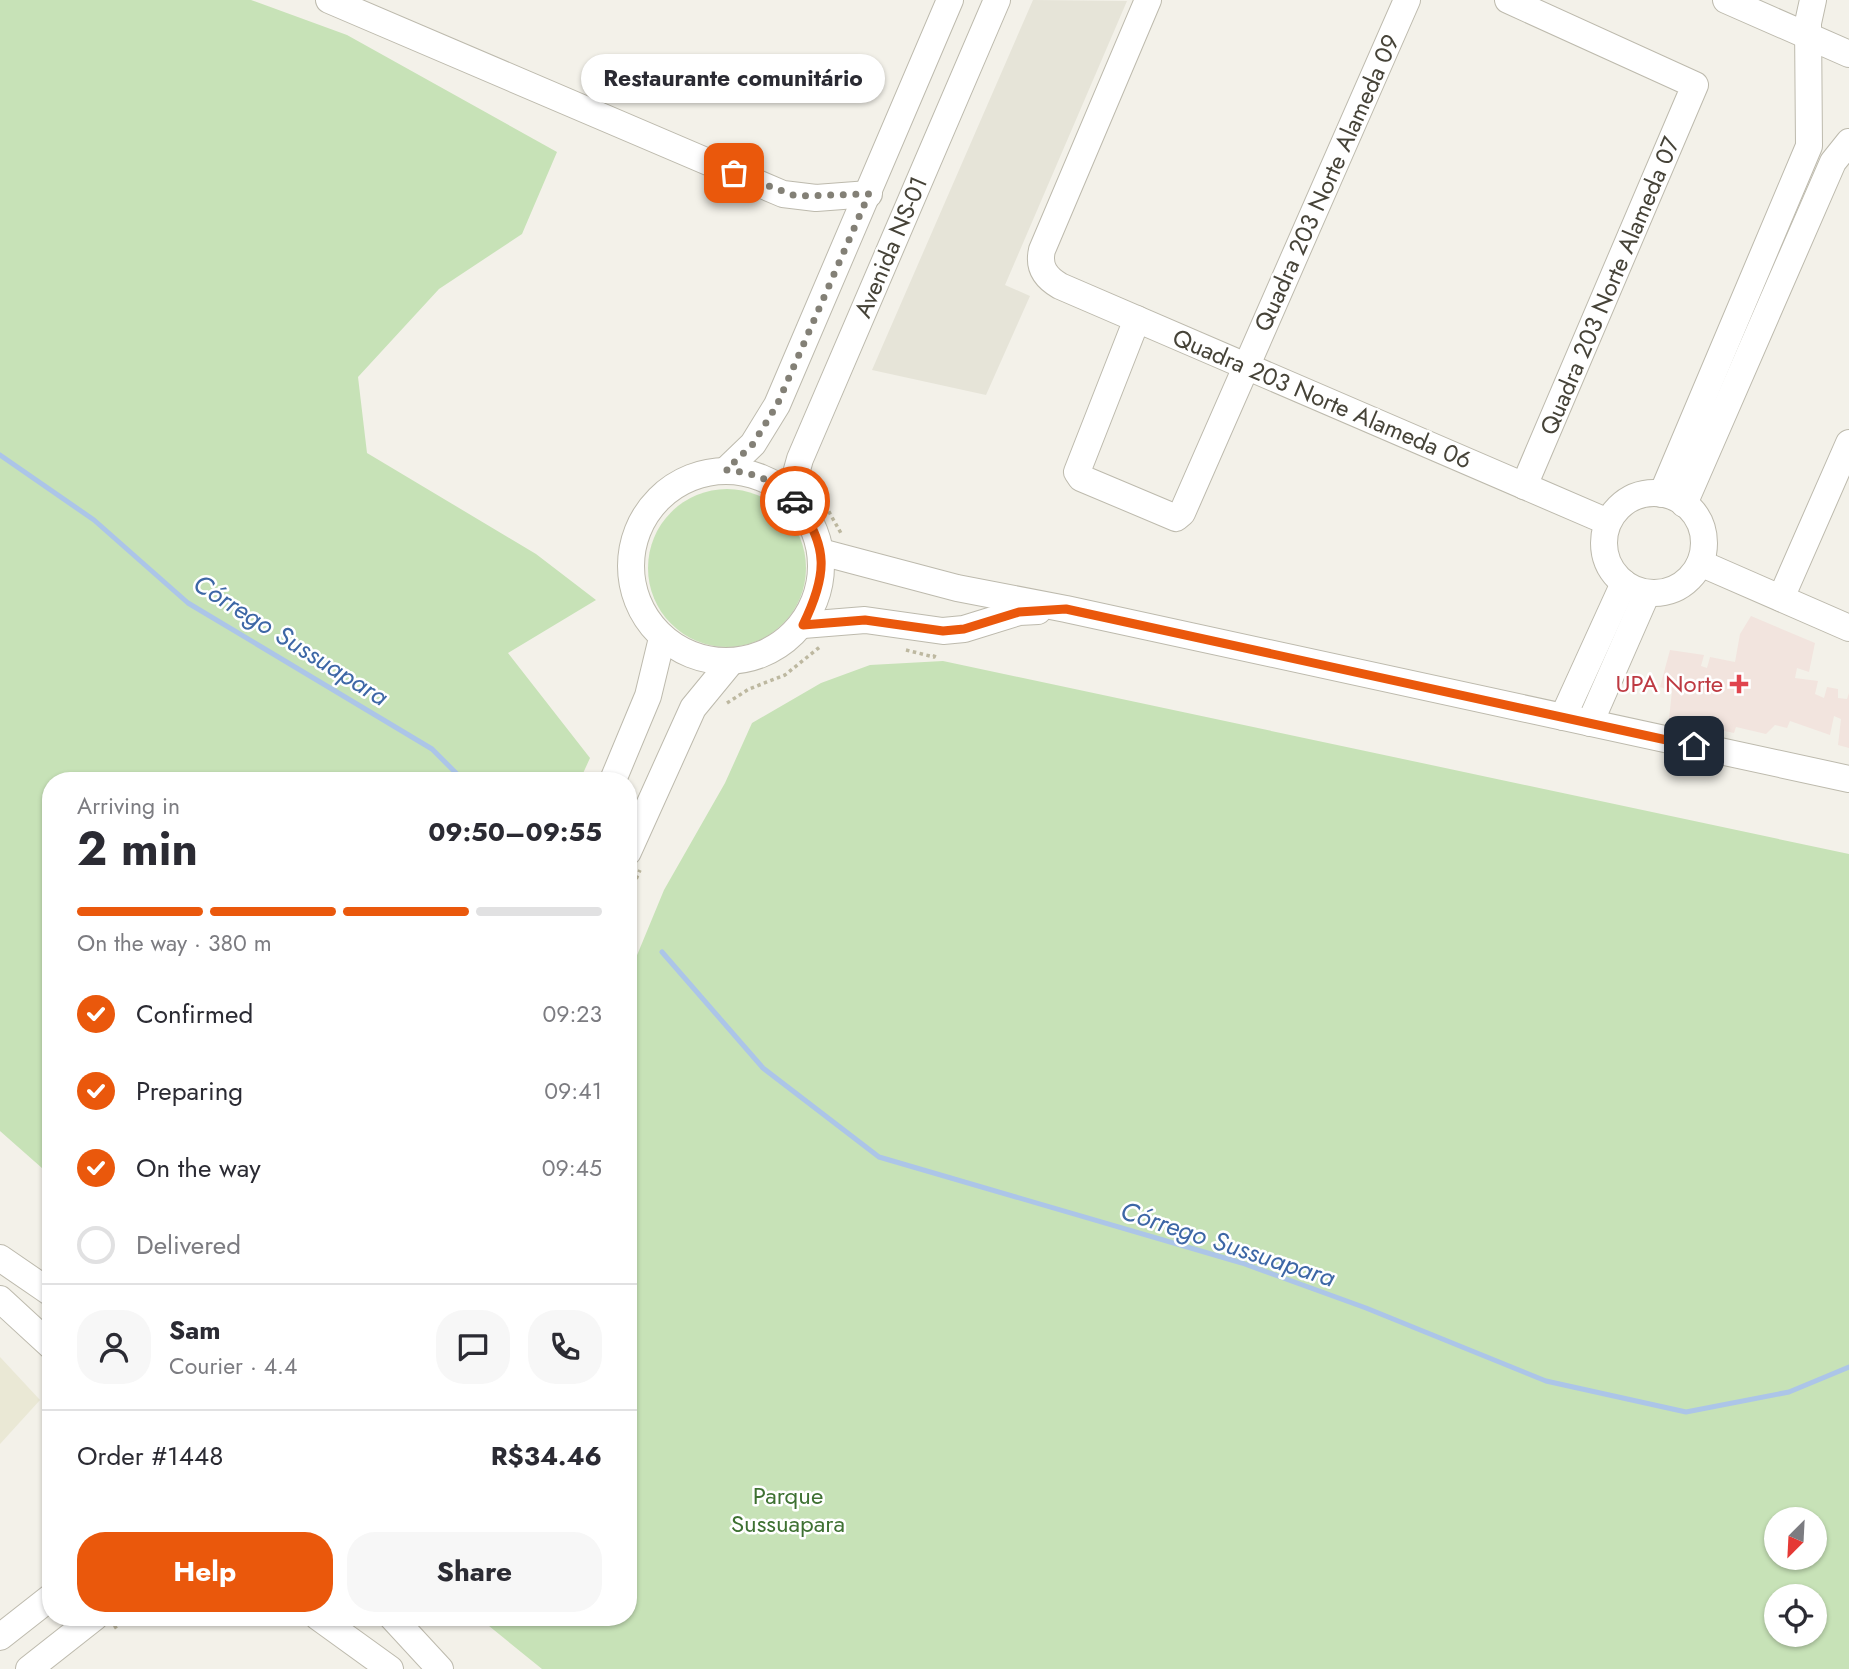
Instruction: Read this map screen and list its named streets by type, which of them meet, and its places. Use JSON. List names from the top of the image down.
{
  "streets": {
    "street": [
      "Quadra 203 Norte Alameda 09",
      "Avenida NS-01",
      "Quadra 203 Norte Alameda 07",
      "Quadra 203 Norte Alameda 06"
    ]
  },
  "crossings": [
    ["Quadra 203 Norte Alameda 09", "Quadra 203 Norte Alameda 06"],
    ["Quadra 203 Norte Alameda 07", "Quadra 203 Norte Alameda 06"]
  ],
  "water": ["Córrego Sussuapara"],
  "parks": ["Parque Sussuapara"],
  "places": {
    "other": ["Restaurante comunitário"],
    "health": ["UPA Norte"]
  },
  "north": "bottom left",
  "page": {
    "bubble": "Restaurante comunitário",
    "heading": ["2 min", "Arriving in", "09:50–09:55"],
    "panel": [
      "Sam",
      "Courier · 4.4",
      "Order #1448",
      "R$34.46"
    ],
    "bar": "On the way · 380 m",
    "list": [
      ["Confirmed", "09:23"],
      ["Preparing", "09:41"],
      ["On the way", "09:45"],
      "Delivered"
    ],
    "buttons": ["Help", "Share"]
  }
}
